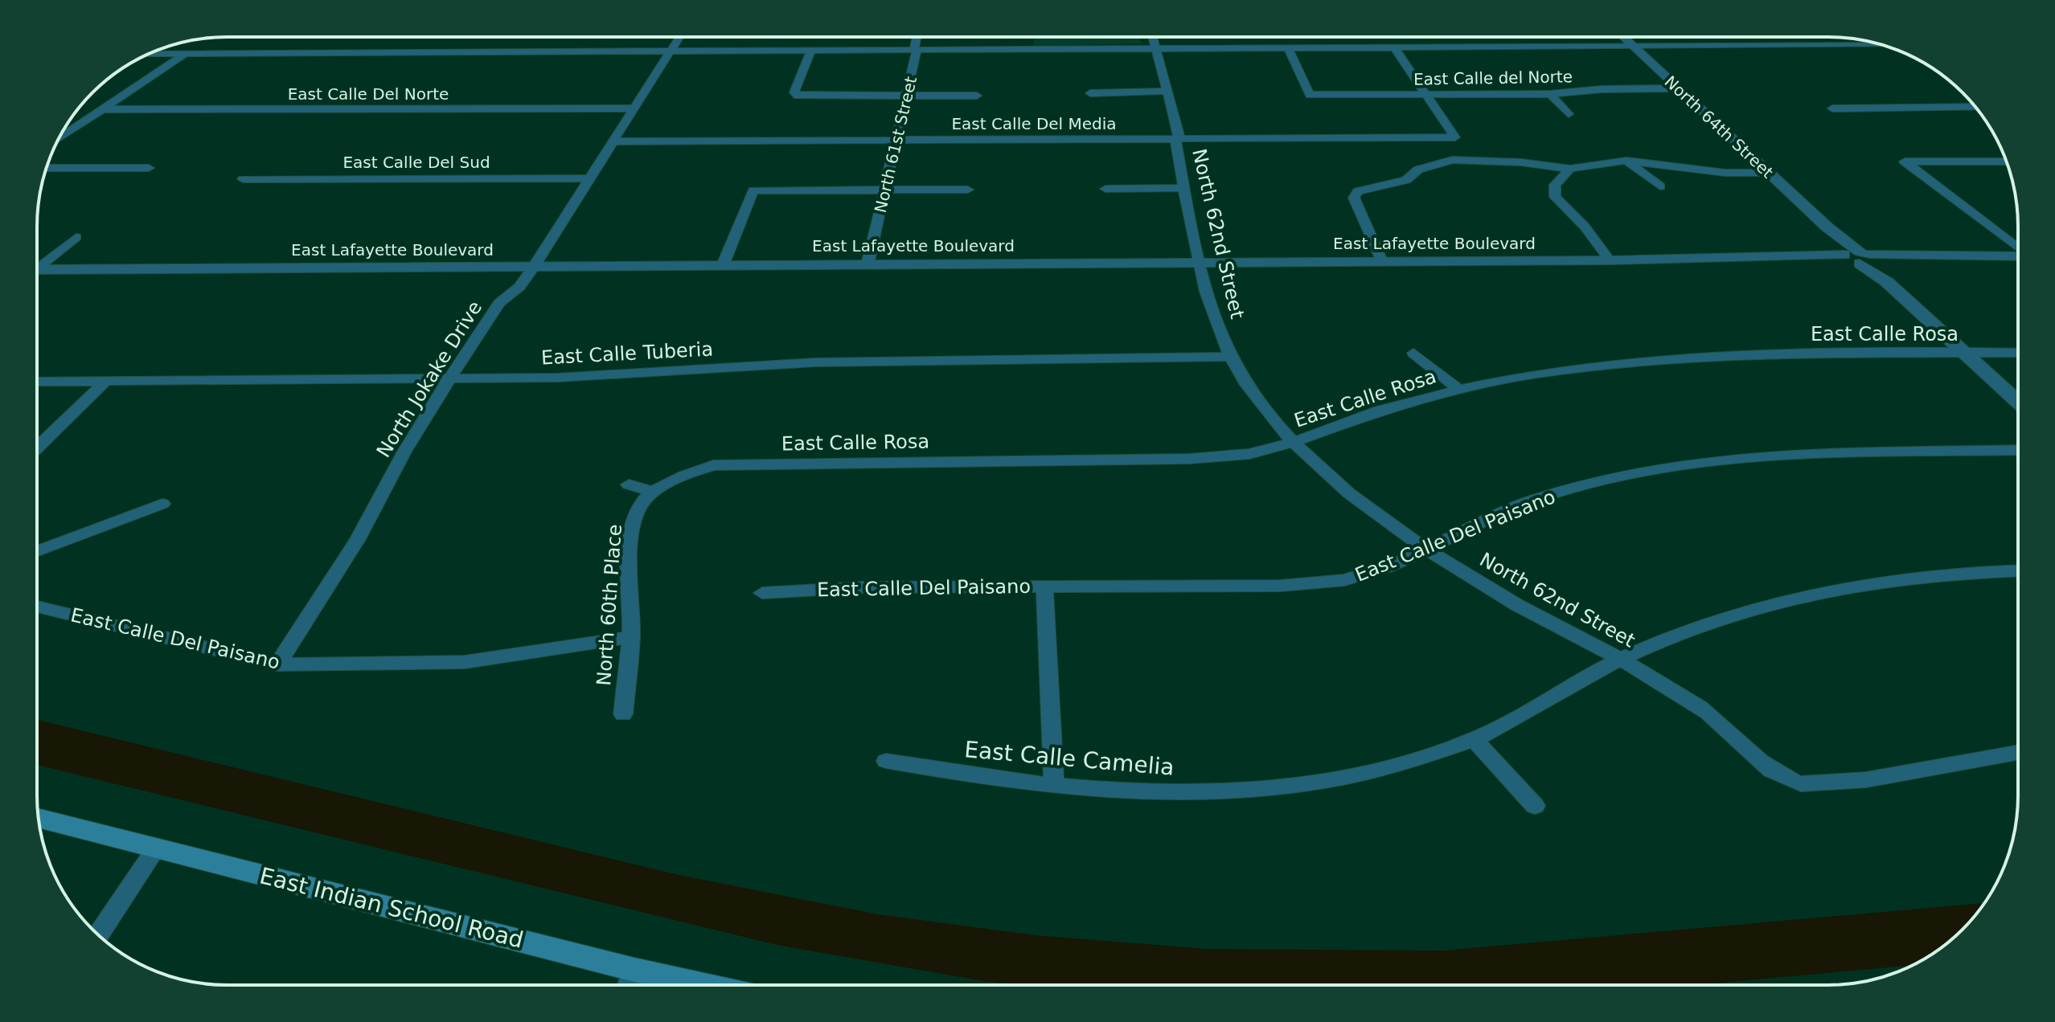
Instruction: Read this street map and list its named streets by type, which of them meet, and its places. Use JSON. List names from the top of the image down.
{
  "streets": {
    "main road": ["East Indian School Road"],
    "street": [
      "East Calle del Norte",
      "East Calle Del Norte",
      "East Calle Del Media",
      "North 64th Street",
      "North 61st Street",
      "East Calle Del Sud",
      "North 62nd Street",
      "East Lafayette Boulevard",
      "East Calle Rosa",
      "East Calle Tuberia",
      "North Jokake Drive",
      "East Calle Del Paisano",
      "North 60th Place",
      "East Calle Camelia"
    ]
  },
  "crossings": [
    ["East Calle del Norte", "East Calle Del Media"],
    ["East Calle del Norte", "North 64th Street"],
    ["East Calle Del Norte", "North Jokake Drive"],
    ["East Calle Del Media", "North 61st Street"],
    ["East Calle Del Media", "North 62nd Street"],
    ["East Calle Del Media", "North Jokake Drive"],
    ["North 64th Street", "East Lafayette Boulevard"],
    ["North 64th Street", "East Calle Rosa"],
    ["North 61st Street", "East Lafayette Boulevard"],
    ["East Calle Del Sud", "North Jokake Drive"],
    ["North 62nd Street", "East Lafayette Boulevard"],
    ["North 62nd Street", "East Calle Rosa"],
    ["North 62nd Street", "East Calle Tuberia"],
    ["North 62nd Street", "East Calle Del Paisano"],
    ["North 62nd Street", "East Calle Camelia"],
    ["East Lafayette Boulevard", "North Jokake Drive"],
    ["East Calle Rosa", "North 60th Place"],
    ["East Calle Tuberia", "North Jokake Drive"],
    ["North Jokake Drive", "East Calle Del Paisano"],
    ["East Calle Del Paisano", "North 60th Place"]
  ]
}
